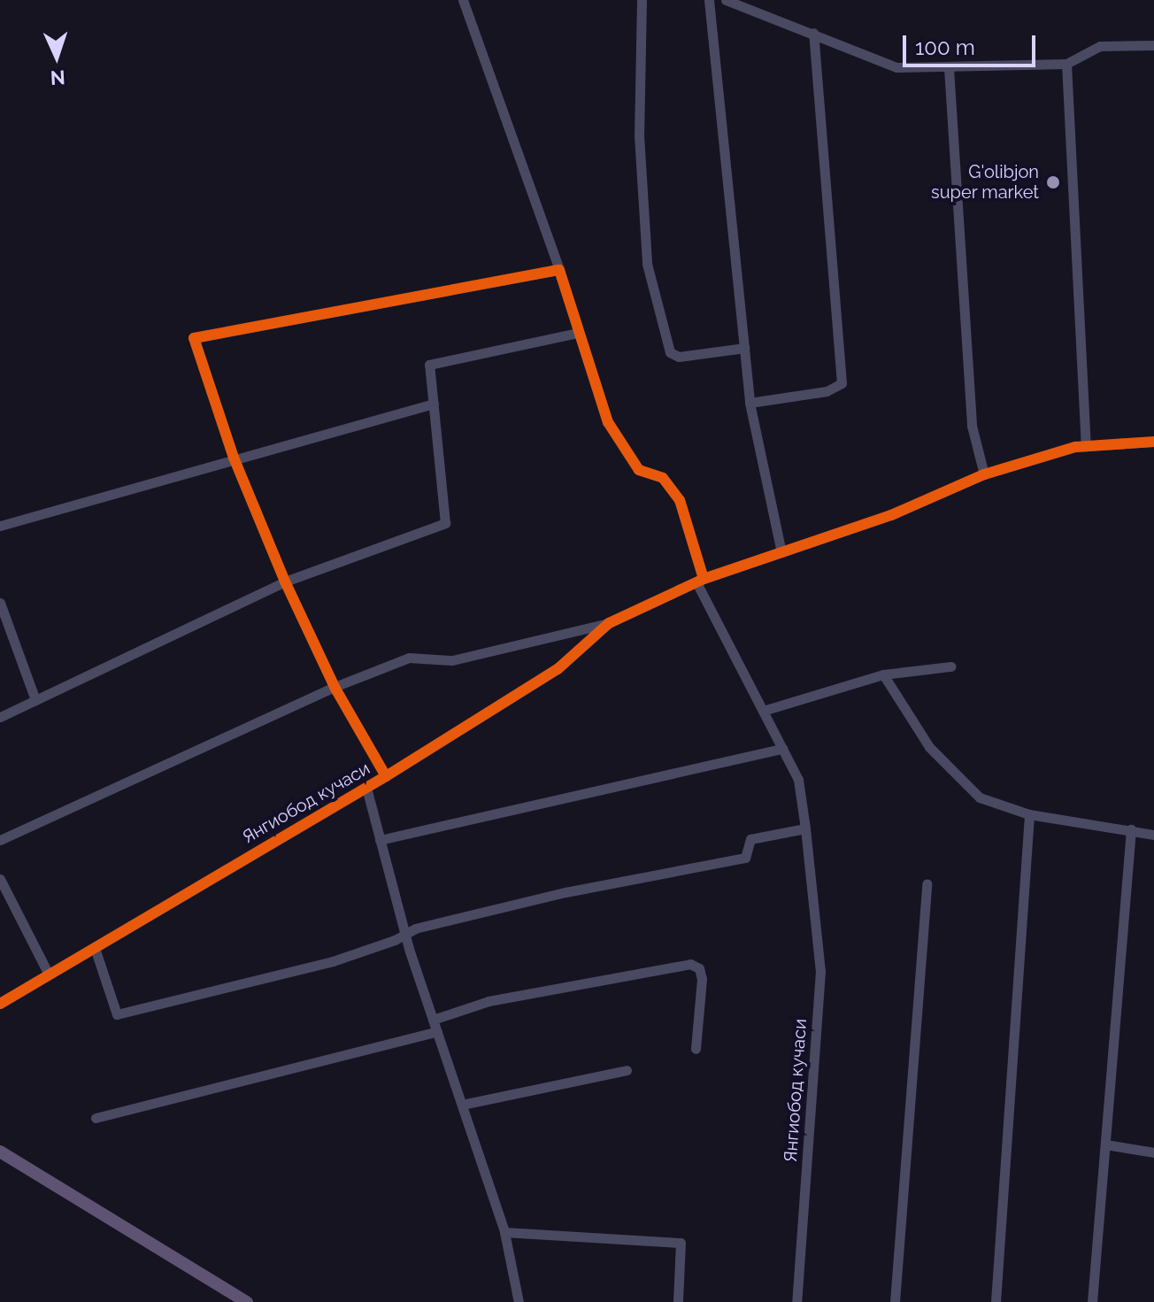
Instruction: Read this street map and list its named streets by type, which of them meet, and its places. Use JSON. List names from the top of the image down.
{
  "streets": {
    "street": ["Янгиобод кучаси"]
  },
  "places": ["G'olibjon super market"],
  "scale_bar": "100 m",
  "north": "bottom"
}
